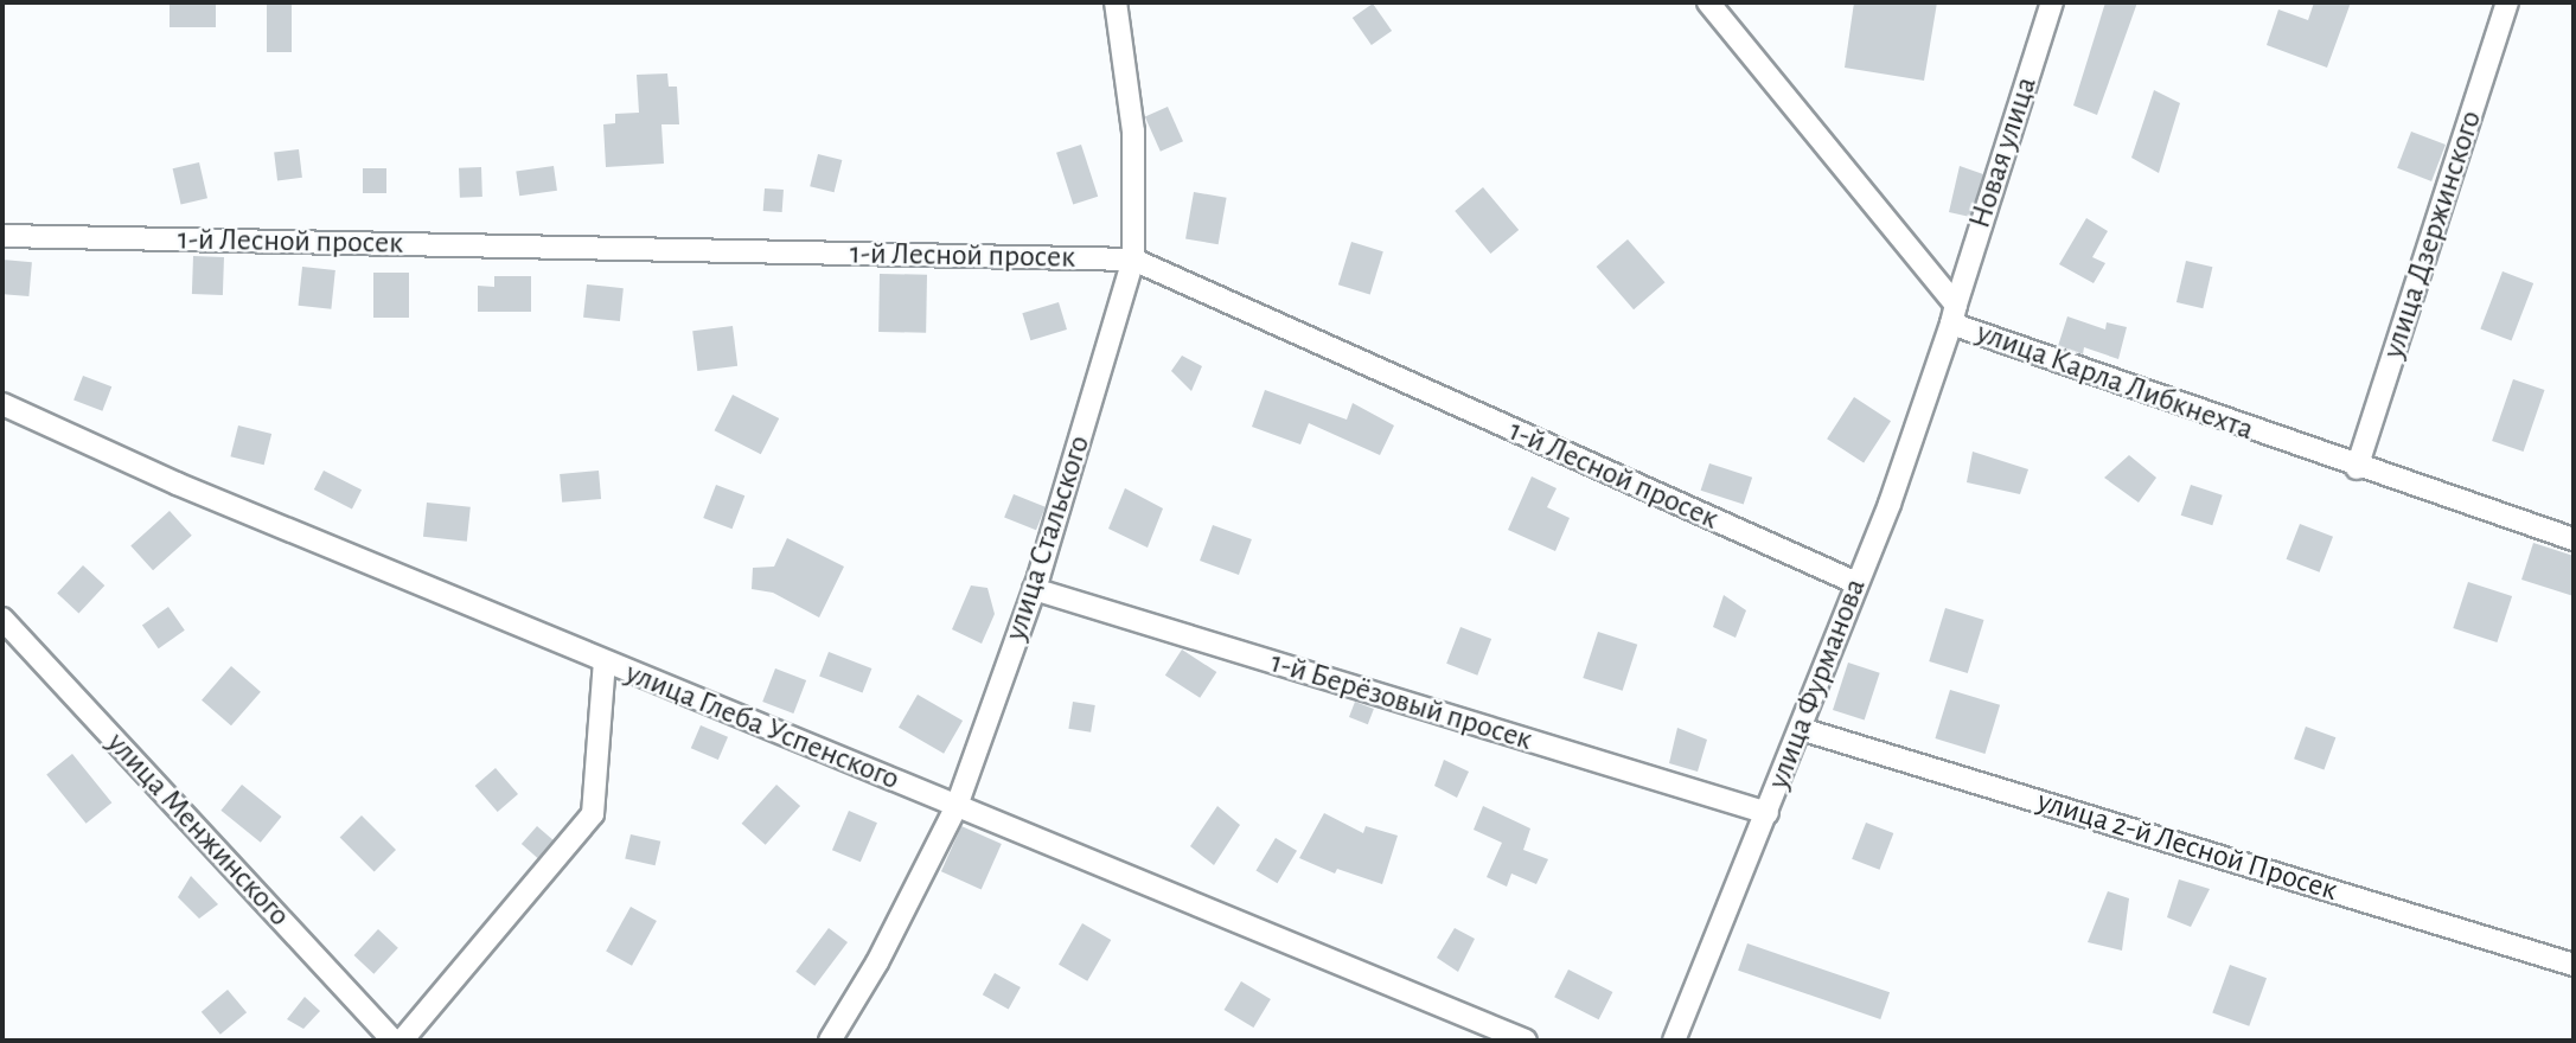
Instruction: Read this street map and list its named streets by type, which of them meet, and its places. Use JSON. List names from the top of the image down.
{
  "streets": {
    "street": [
      "Новая улица",
      "улица Дзержинского",
      "1-й Лесной просек",
      "улица Карла Либкнехта",
      "улица Стальского",
      "улица Фурманова",
      "1-й Берёзовый просек",
      "улица Глеба Успенского",
      "улица Менжинского",
      "улица 2-й Лесной Просек"
    ]
  },
  "crossings": [
    ["Новая улица", "улица Карла Либкнехта"],
    ["Новая улица", "улица Фурманова"],
    ["улица Дзержинского", "улица Карла Либкнехта"],
    ["1-й Лесной просек", "улица Стальского"],
    ["1-й Лесной просек", "улица Фурманова"],
    ["улица Карла Либкнехта", "улица Фурманова"],
    ["улица Стальского", "1-й Берёзовый просек"],
    ["улица Стальского", "улица Глеба Успенского"],
    ["улица Фурманова", "1-й Берёзовый просек"],
    ["улица Фурманова", "улица 2-й Лесной Просек"]
  ]
}
